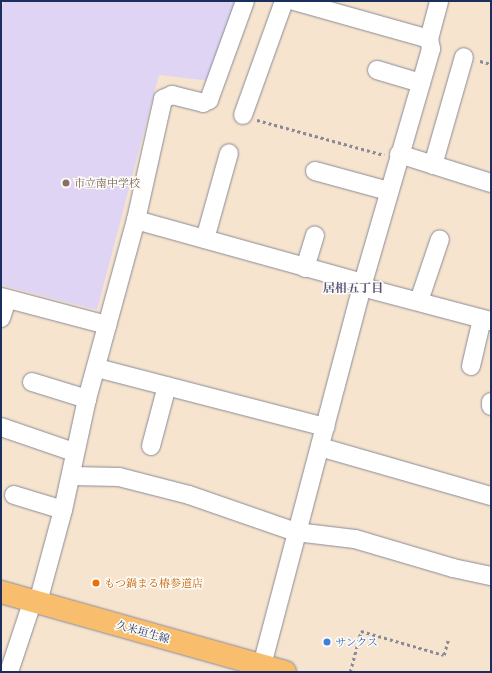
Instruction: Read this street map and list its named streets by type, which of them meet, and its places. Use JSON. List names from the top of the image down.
{
  "streets": {
    "main road": ["久米垣生線"]
  },
  "districts": ["居相五丁目"],
  "places": ["市立南中学校", "もつ鍋まる椿参道店", "サンクス"]
}
